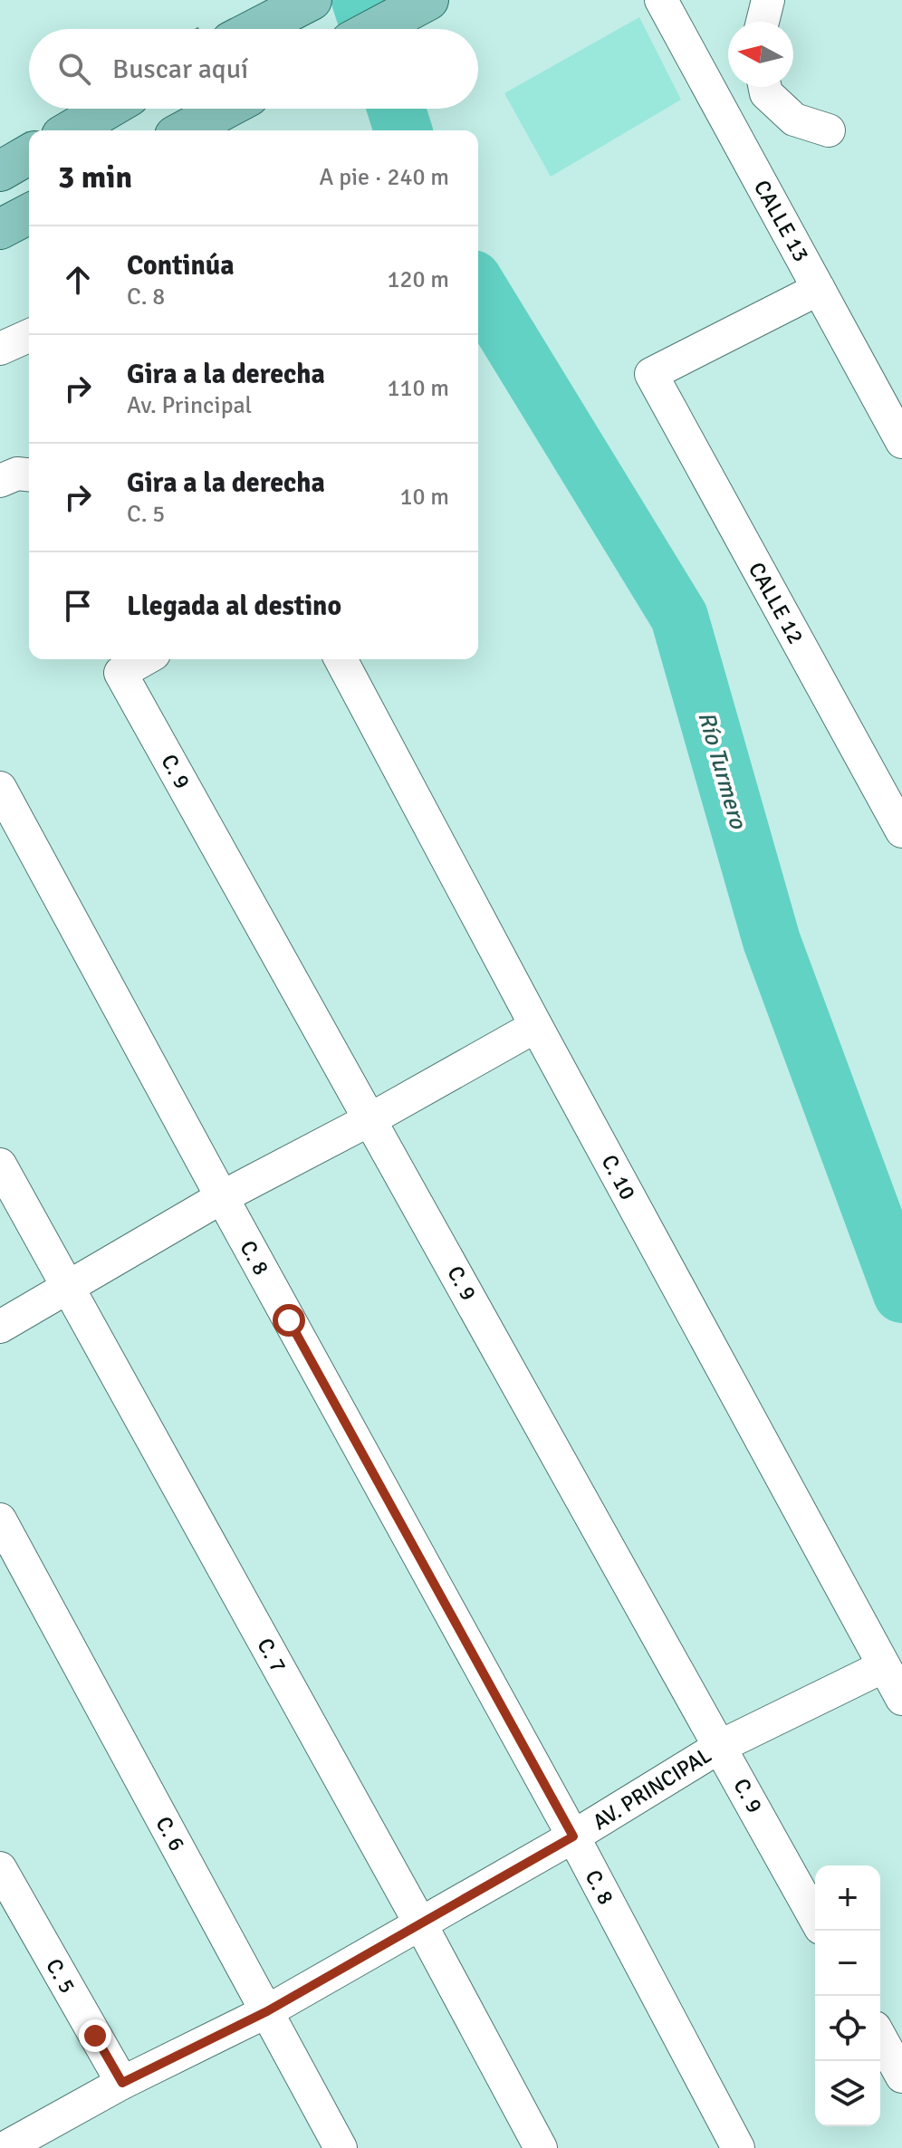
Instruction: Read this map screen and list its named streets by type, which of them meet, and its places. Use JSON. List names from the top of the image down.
{
  "streets": {
    "street": [
      "CALLE 13",
      "CALLE 12",
      "C. 9",
      "C. 10",
      "C. 8",
      "C. 7",
      "AV. PRINCIPAL",
      "C. 6",
      "C. 5"
    ]
  },
  "crossings": [
    ["CALLE 13", "CALLE 12"],
    ["C. 9", "AV. PRINCIPAL"],
    ["C. 10", "AV. PRINCIPAL"],
    ["C. 8", "AV. PRINCIPAL"],
    ["C. 7", "AV. PRINCIPAL"],
    ["AV. PRINCIPAL", "C. 6"],
    ["AV. PRINCIPAL", "C. 5"]
  ],
  "water": ["Río Turmero"],
  "north": "left",
  "page": {
    "search": "Buscar aquí",
    "heading": ["3 min", "A pie · 240 m"],
    "list": [
      ["Continúa", "C. 8", "120 m"],
      ["Gira a la derecha", "Av. Principal", "110 m"],
      ["Gira a la derecha", "C. 5", "10 m"],
      "Llegada al destino"
    ],
    "map_buttons": ["+", "−"]
  }
}
